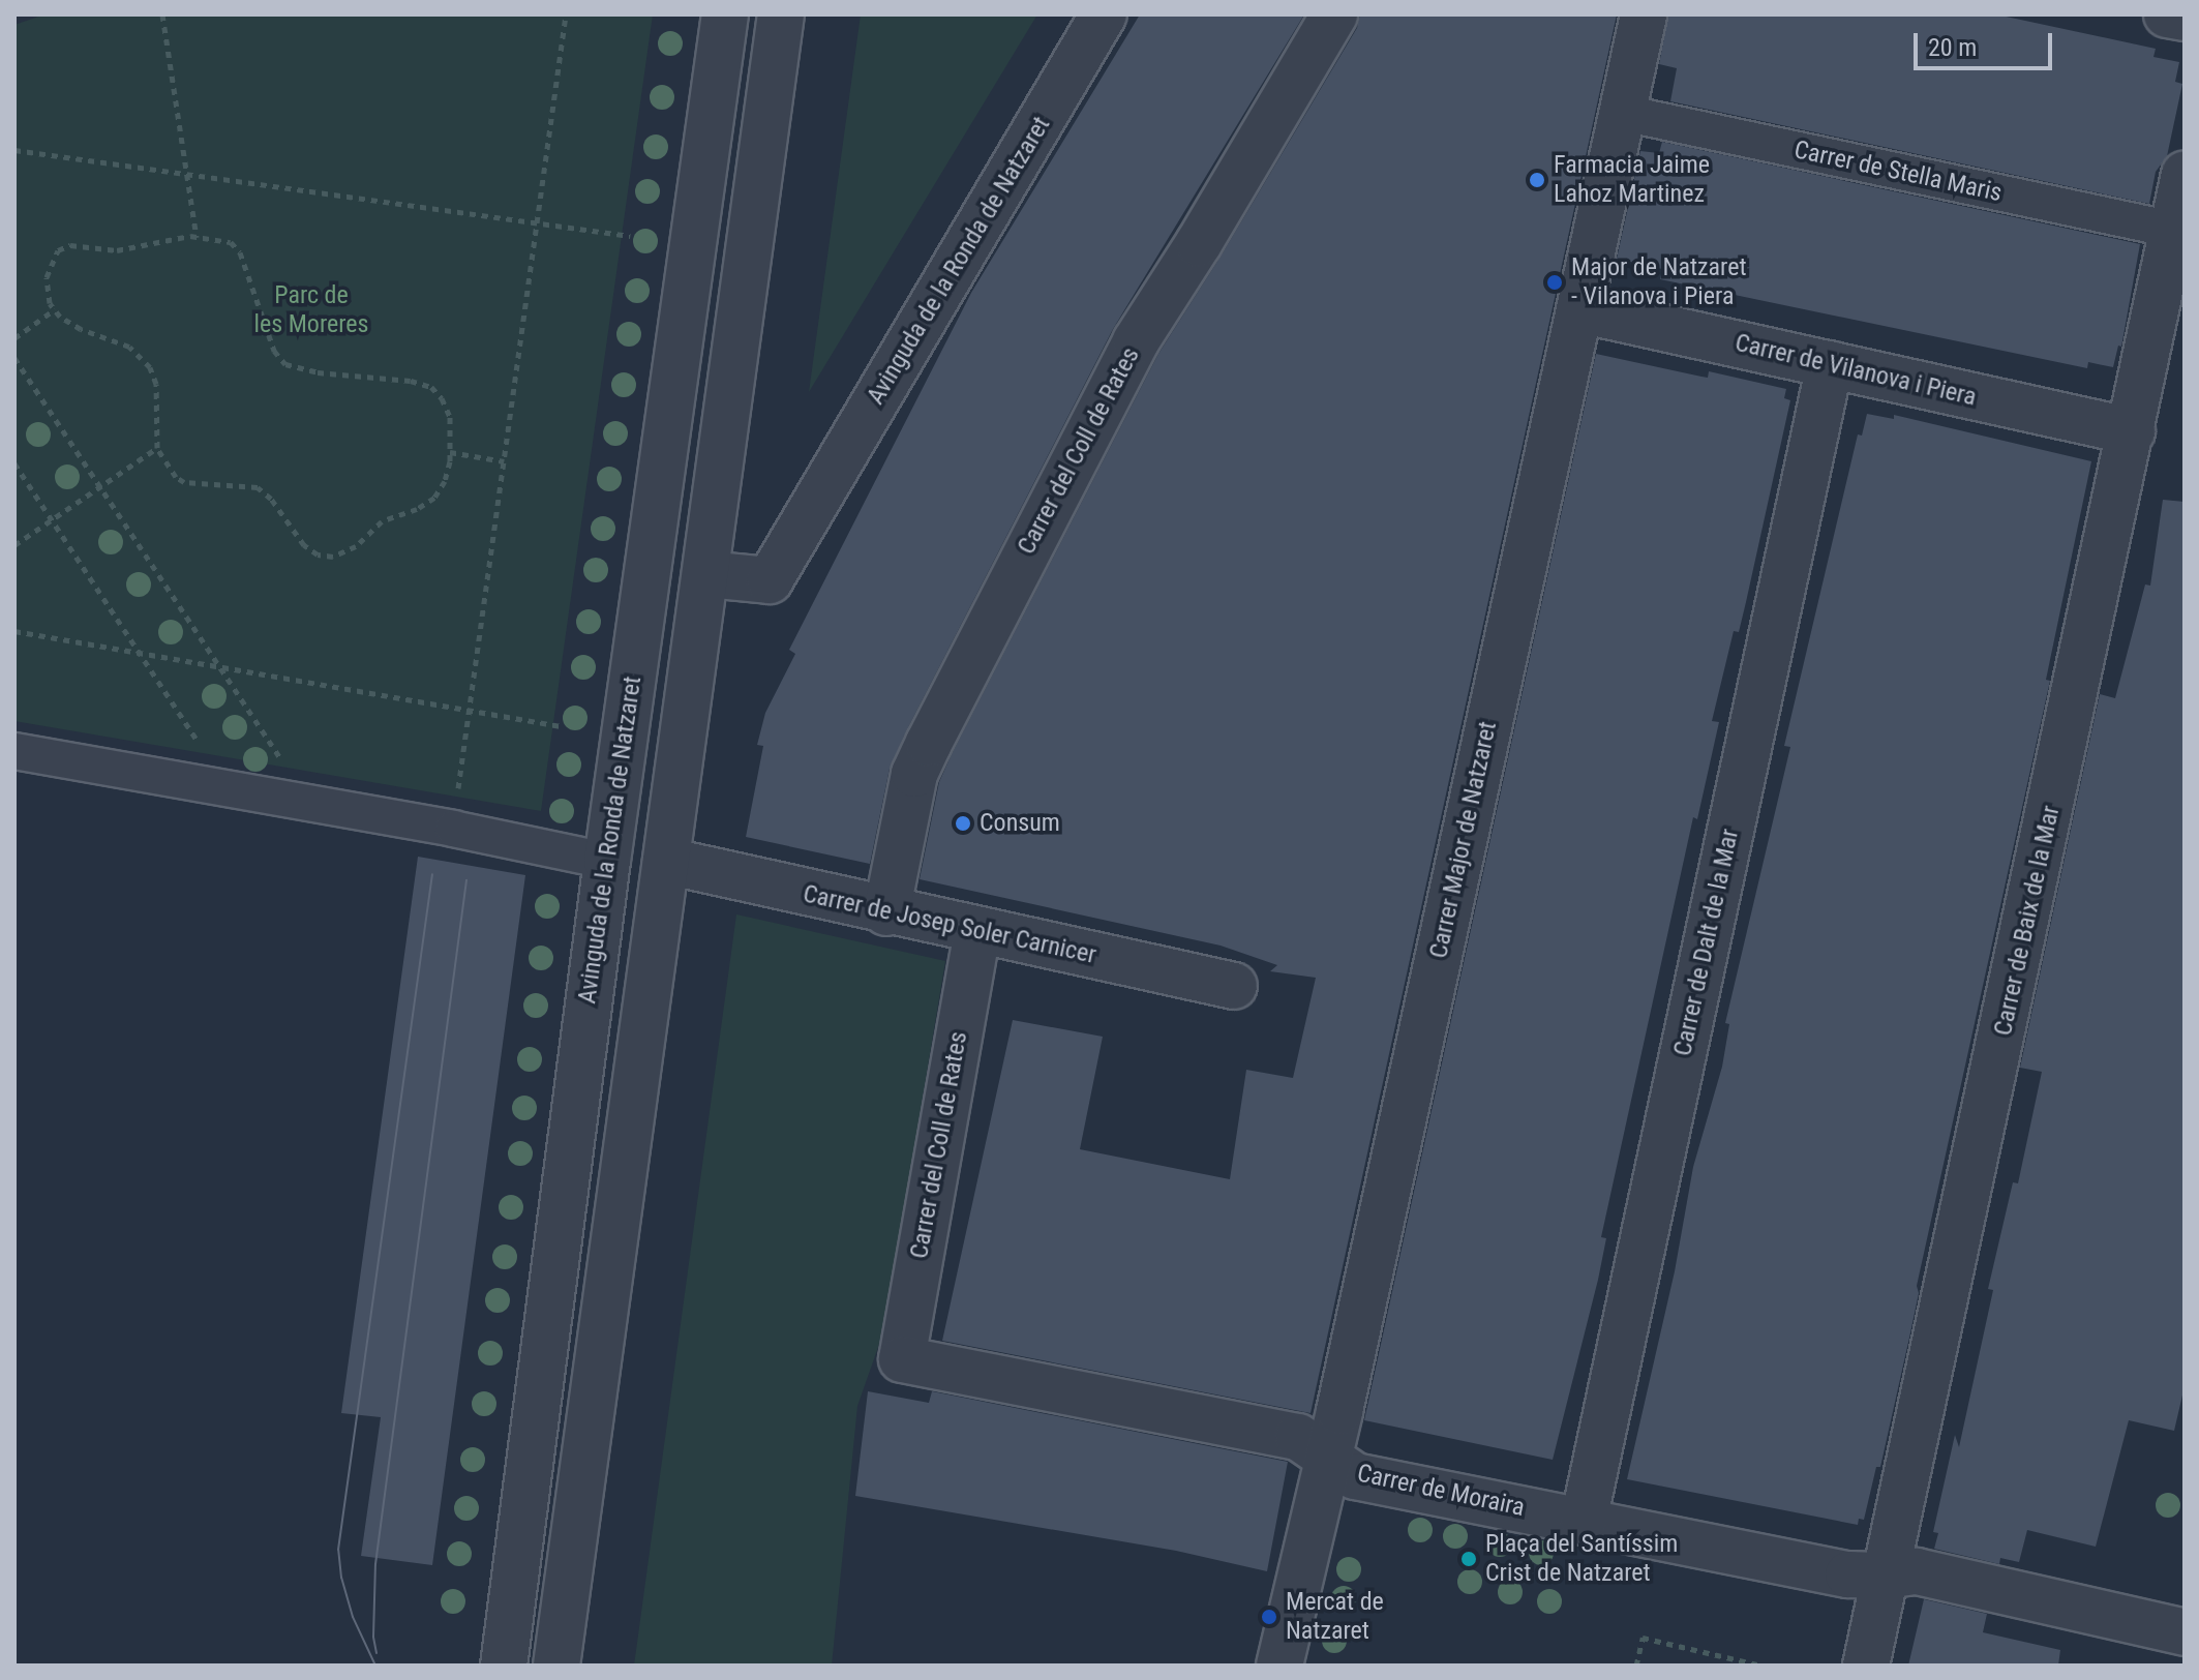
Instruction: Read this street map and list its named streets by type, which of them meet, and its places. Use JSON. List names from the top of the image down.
{
  "streets": {
    "street": [
      "Carrer de Stella Maris",
      "Avinguda de la Ronda de Natzaret",
      "Carrer de Vilanova i Piera",
      "Carrer del Coll de Rates",
      "Carrer Major de Natzaret",
      "Carrer de Baix de la Mar",
      "Carrer de Josep Soler Carnicer",
      "Carrer de Dalt de la Mar",
      "Carrer de Moraira"
    ]
  },
  "crossings": [
    ["Carrer de Stella Maris", "Carrer Major de Natzaret"],
    ["Carrer de Stella Maris", "Carrer de Baix de la Mar"],
    ["Carrer de Vilanova i Piera", "Carrer Major de Natzaret"],
    ["Carrer de Vilanova i Piera", "Carrer de Baix de la Mar"],
    ["Carrer de Vilanova i Piera", "Carrer de Dalt de la Mar"],
    ["Carrer del Coll de Rates", "Carrer de Josep Soler Carnicer"],
    ["Carrer del Coll de Rates", "Carrer de Moraira"],
    ["Carrer Major de Natzaret", "Carrer de Moraira"],
    ["Carrer de Baix de la Mar", "Carrer de Moraira"],
    ["Carrer de Dalt de la Mar", "Carrer de Moraira"]
  ],
  "parks": ["Parc de les Moreres"],
  "places": [
    "Farmacia Jaime Lahoz Martinez",
    "Major de Natzaret - Vilanova i Piera",
    "Consum",
    "Plaça del Santíssim Crist de Natzaret",
    "Mercat de Natzaret"
  ],
  "scale_bar": "20 m"
}
